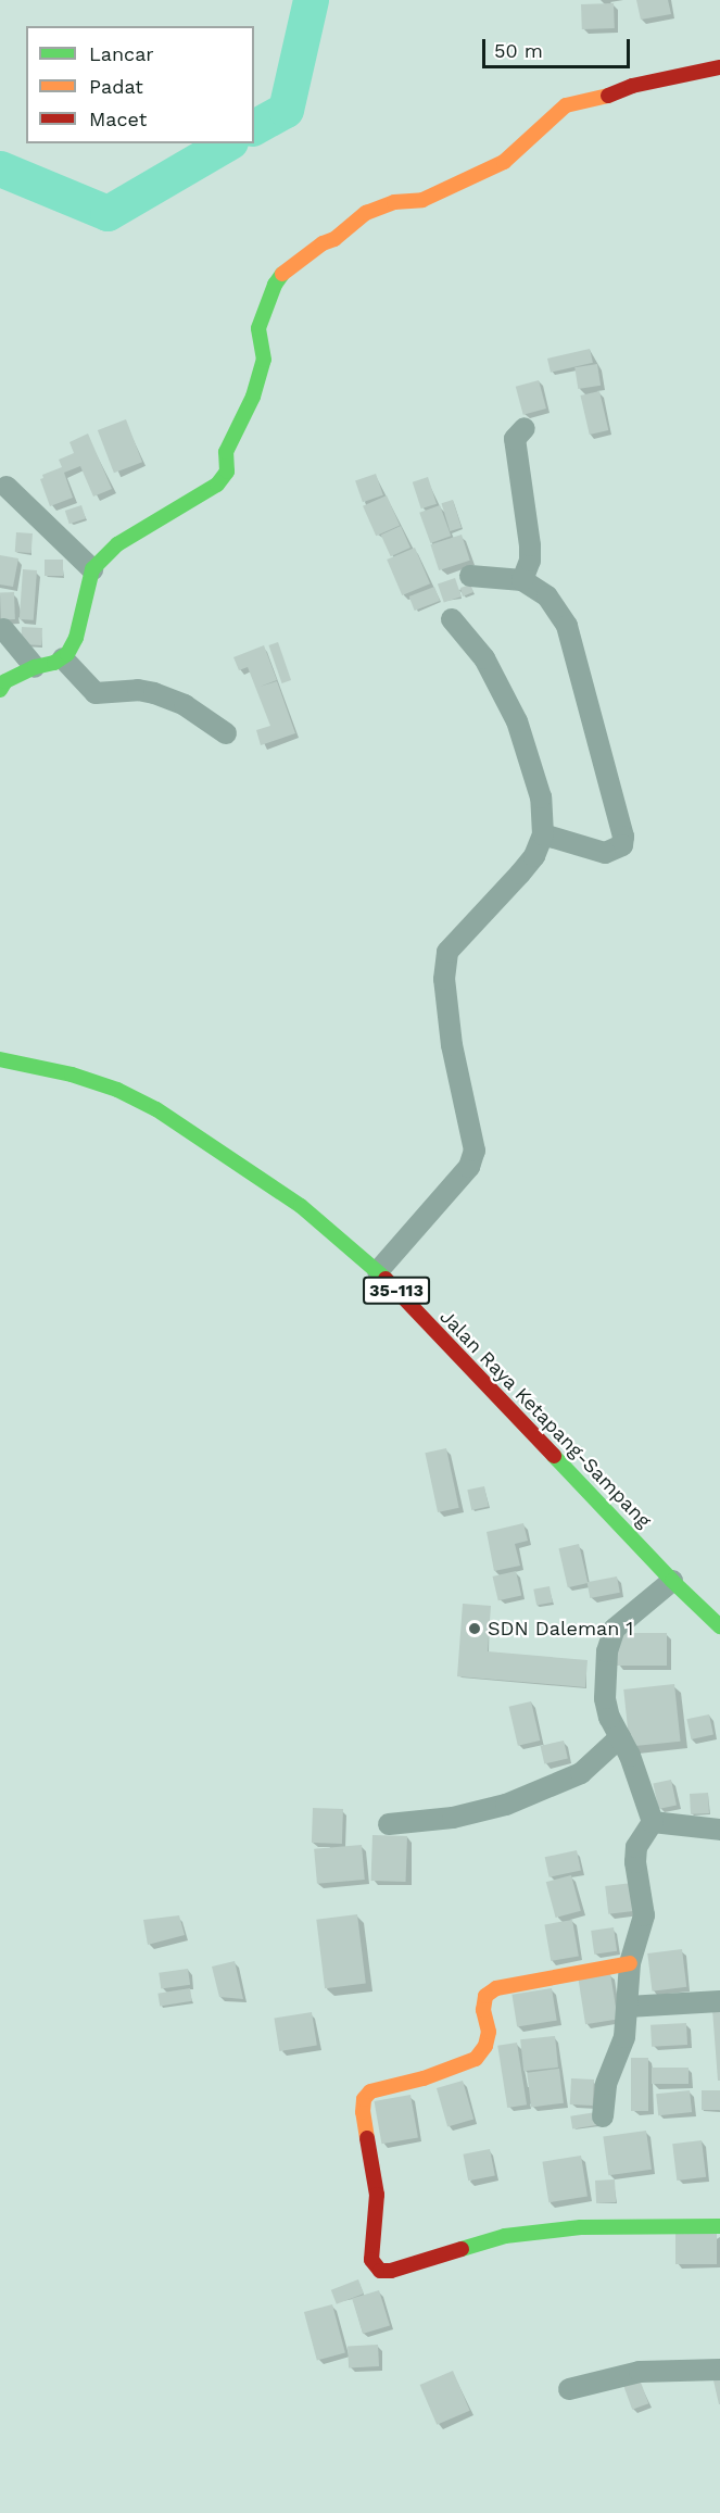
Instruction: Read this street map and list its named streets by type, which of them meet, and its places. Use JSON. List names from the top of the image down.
{
  "streets": {
    "street": ["35-113", "Jalan Raya Ketapang-Sampang"]
  },
  "places": ["SDN Daleman 1"],
  "legend": ["Lancar", "Padat", "Macet"],
  "scale_bar": "50 m"
}
